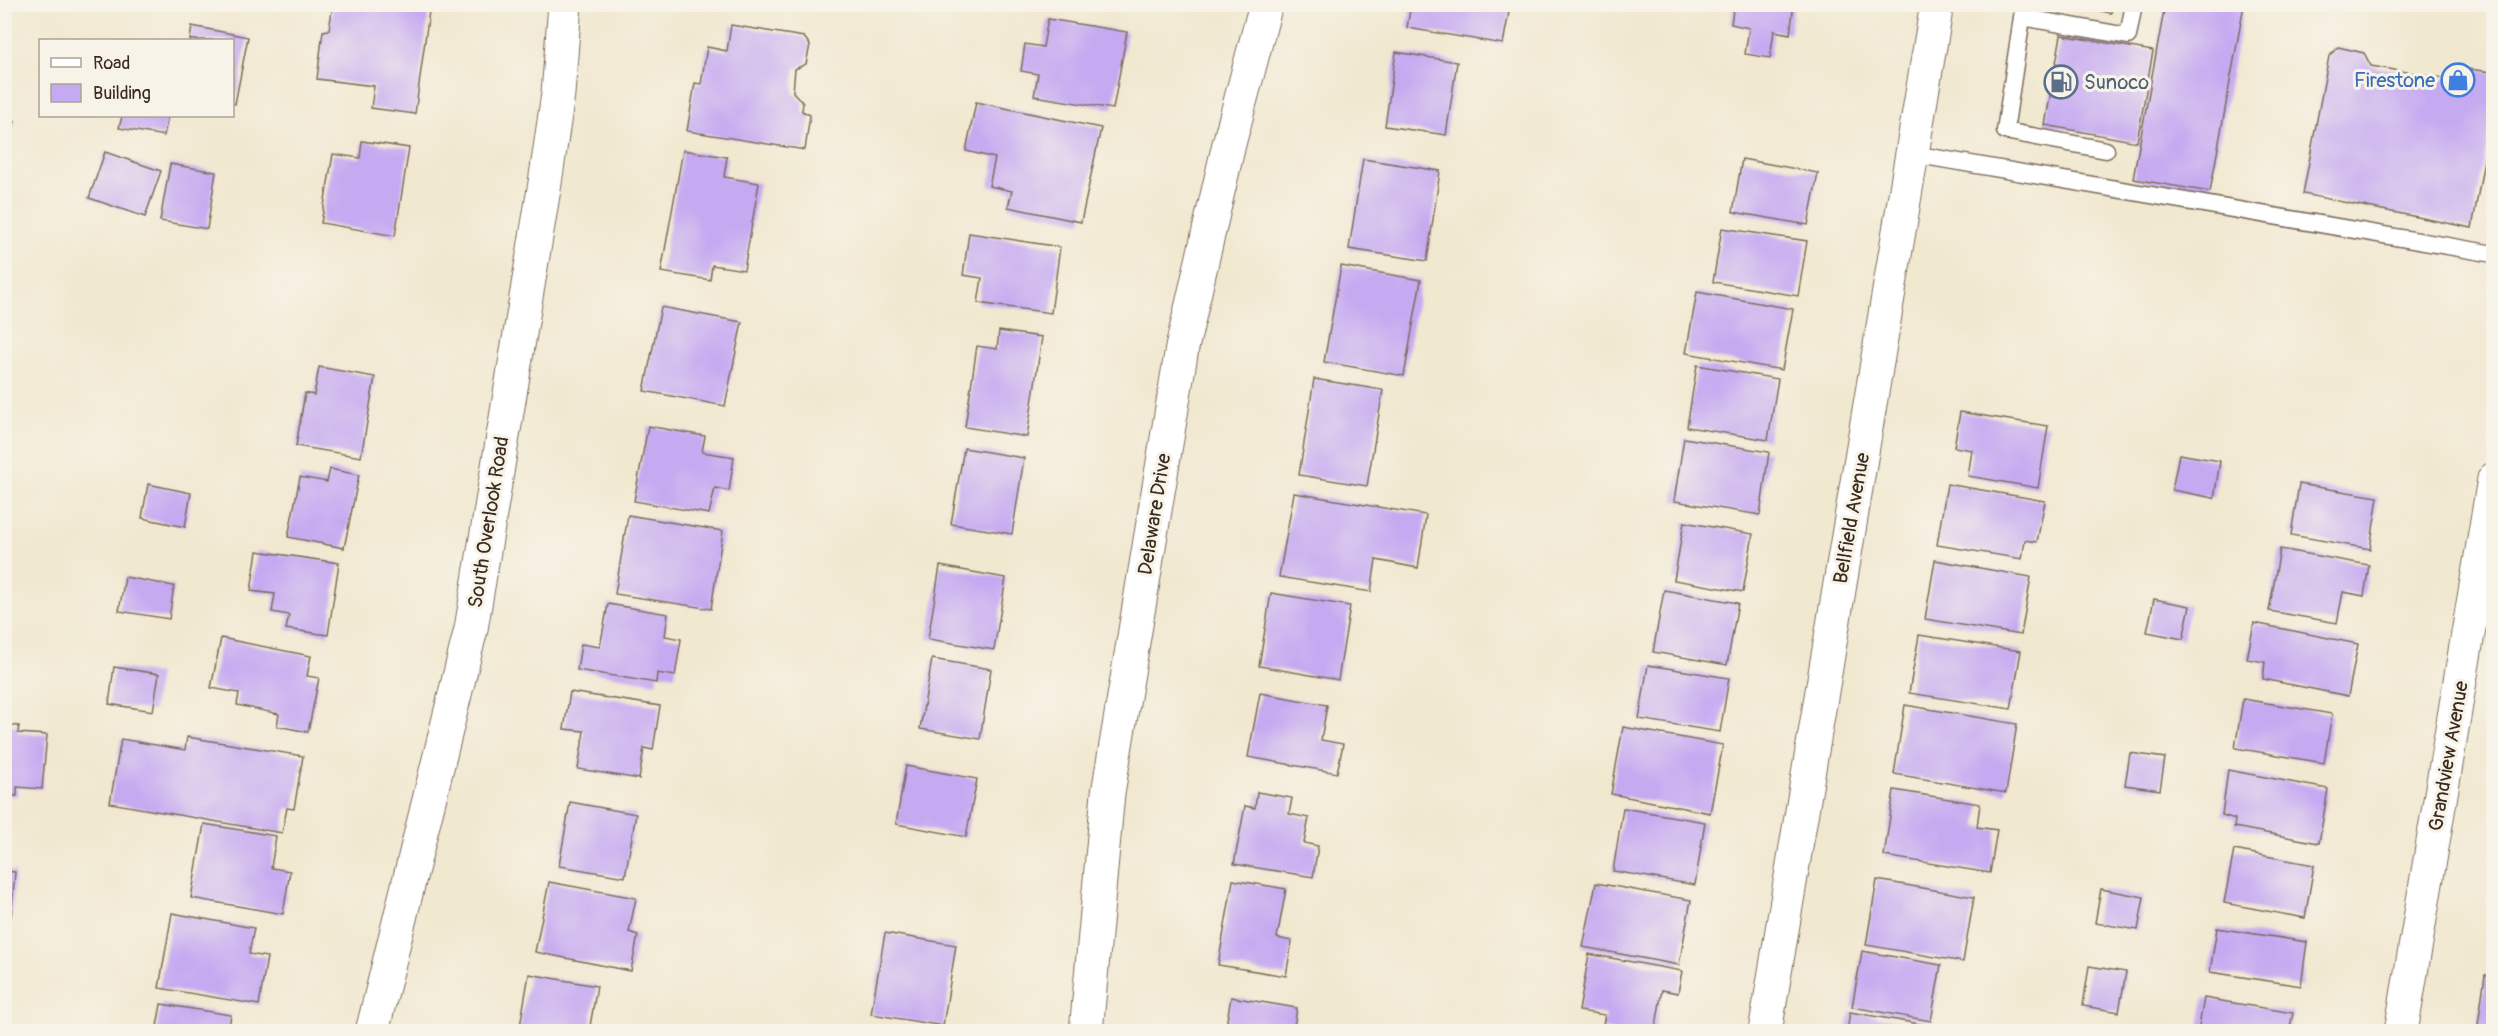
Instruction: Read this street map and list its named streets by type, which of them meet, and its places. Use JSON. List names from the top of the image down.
{
  "streets": {
    "street": [
      "Delaware Drive",
      "Bellfield Avenue",
      "South Overlook Road",
      "Grandview Avenue"
    ]
  },
  "places": {
    "shop": ["Firestone"],
    "fuel station": ["Sunoco"]
  },
  "legend": ["Road", "Building"]
}
